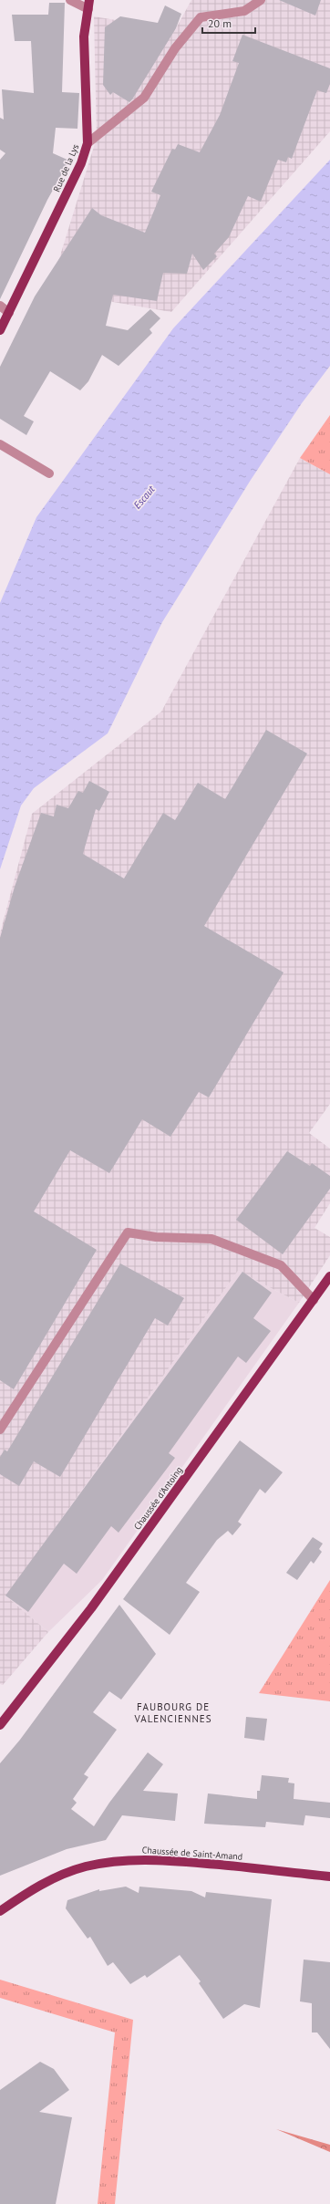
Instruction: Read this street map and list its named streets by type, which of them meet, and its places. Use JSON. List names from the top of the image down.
{
  "streets": {
    "main road": ["Rue de la Lys", "Chaussée d'Antoing", "Chaussée de Saint-Amand"]
  },
  "districts": ["FAUBOURG DE VALENCIENNES"],
  "water": ["Escaut"],
  "scale_bar": "20 m"
}
